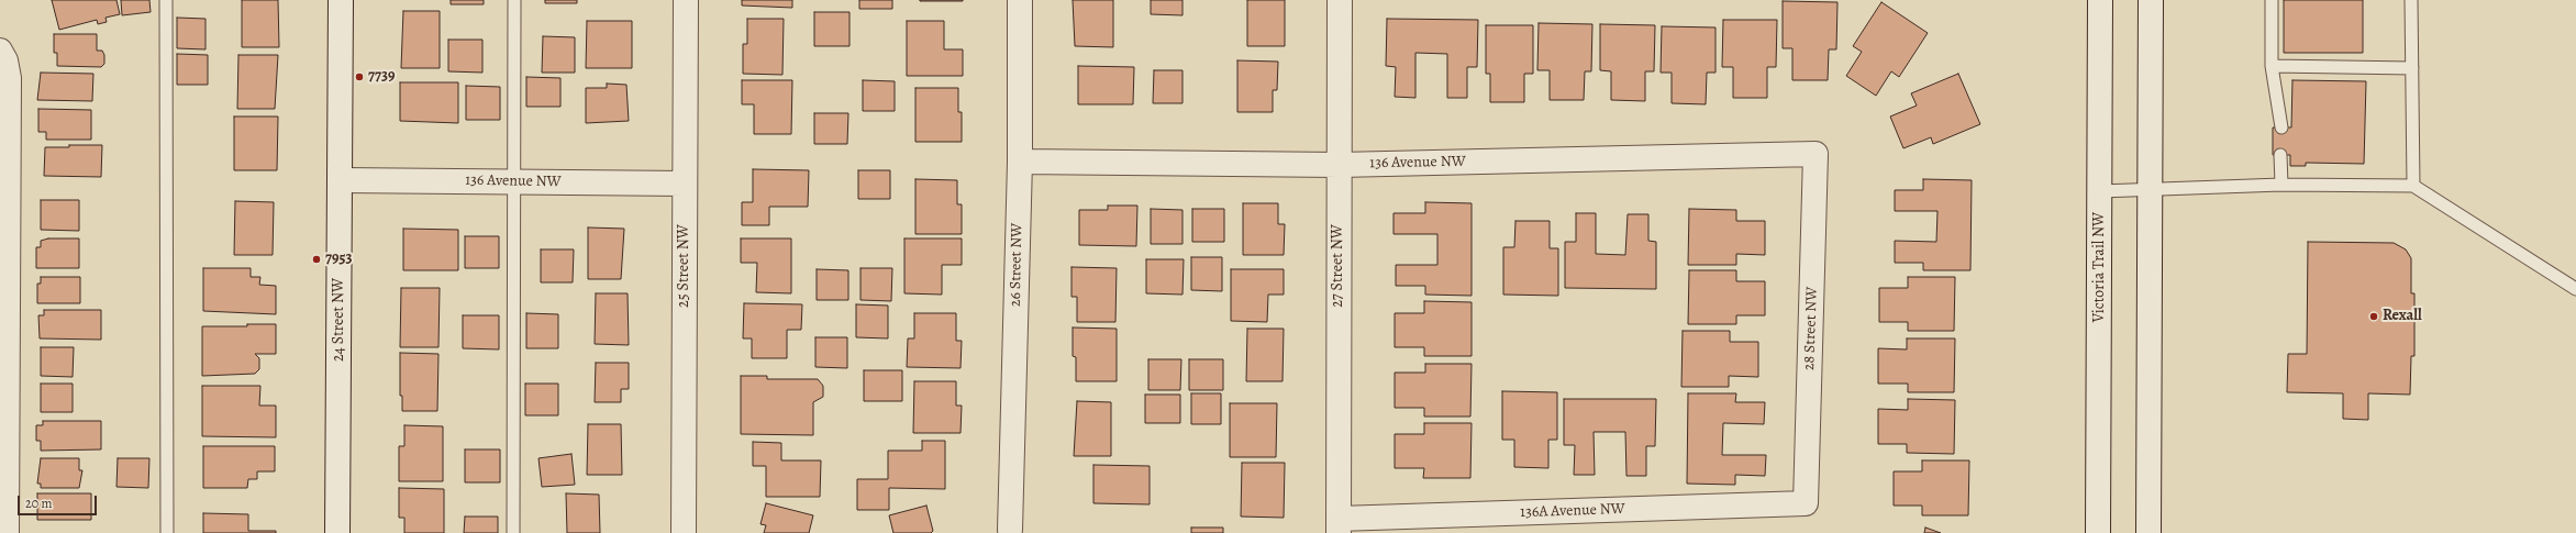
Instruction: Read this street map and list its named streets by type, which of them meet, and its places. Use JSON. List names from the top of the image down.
{
  "streets": {
    "street": [
      "136 Avenue NW",
      "26 Street NW",
      "25 Street NW",
      "27 Street NW",
      "Victoria Trail NW",
      "24 Street NW",
      "28 Street NW",
      "136A Avenue NW"
    ]
  },
  "crossings": [
    ["136 Avenue NW", "26 Street NW"],
    ["136 Avenue NW", "25 Street NW"],
    ["136 Avenue NW", "27 Street NW"],
    ["136 Avenue NW", "24 Street NW"],
    ["136 Avenue NW", "28 Street NW"],
    ["27 Street NW", "136A Avenue NW"],
    ["28 Street NW", "136A Avenue NW"]
  ],
  "places": ["7739", "7953", "Rexall"],
  "scale_bar": "20 m"
}
